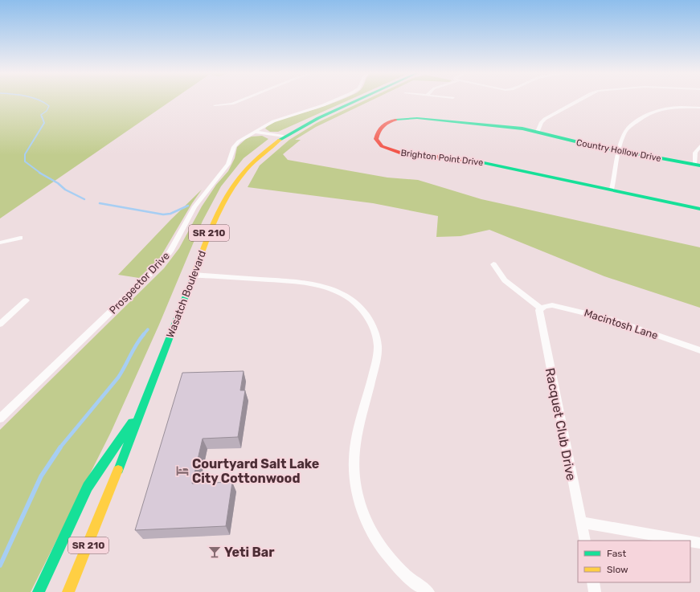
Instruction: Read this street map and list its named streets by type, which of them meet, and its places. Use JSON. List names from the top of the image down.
{
  "streets": {
    "main road": [
      "Country Hollow Drive",
      "Brighton Point Drive",
      "SR 210",
      "Wasatch Boulevard"
    ],
    "street": ["Prospector Drive", "Macintosh Lane", "Racquet Club Drive"]
  },
  "crossings": [
    ["Country Hollow Drive", "Brighton Point Drive"],
    ["Macintosh Lane", "Racquet Club Drive"]
  ],
  "places": {
    "hotel": ["Courtyard Salt Lake City Cottonwood"],
    "bar": ["Yeti Bar"]
  },
  "legend": ["Fast", "Slow"]
}
